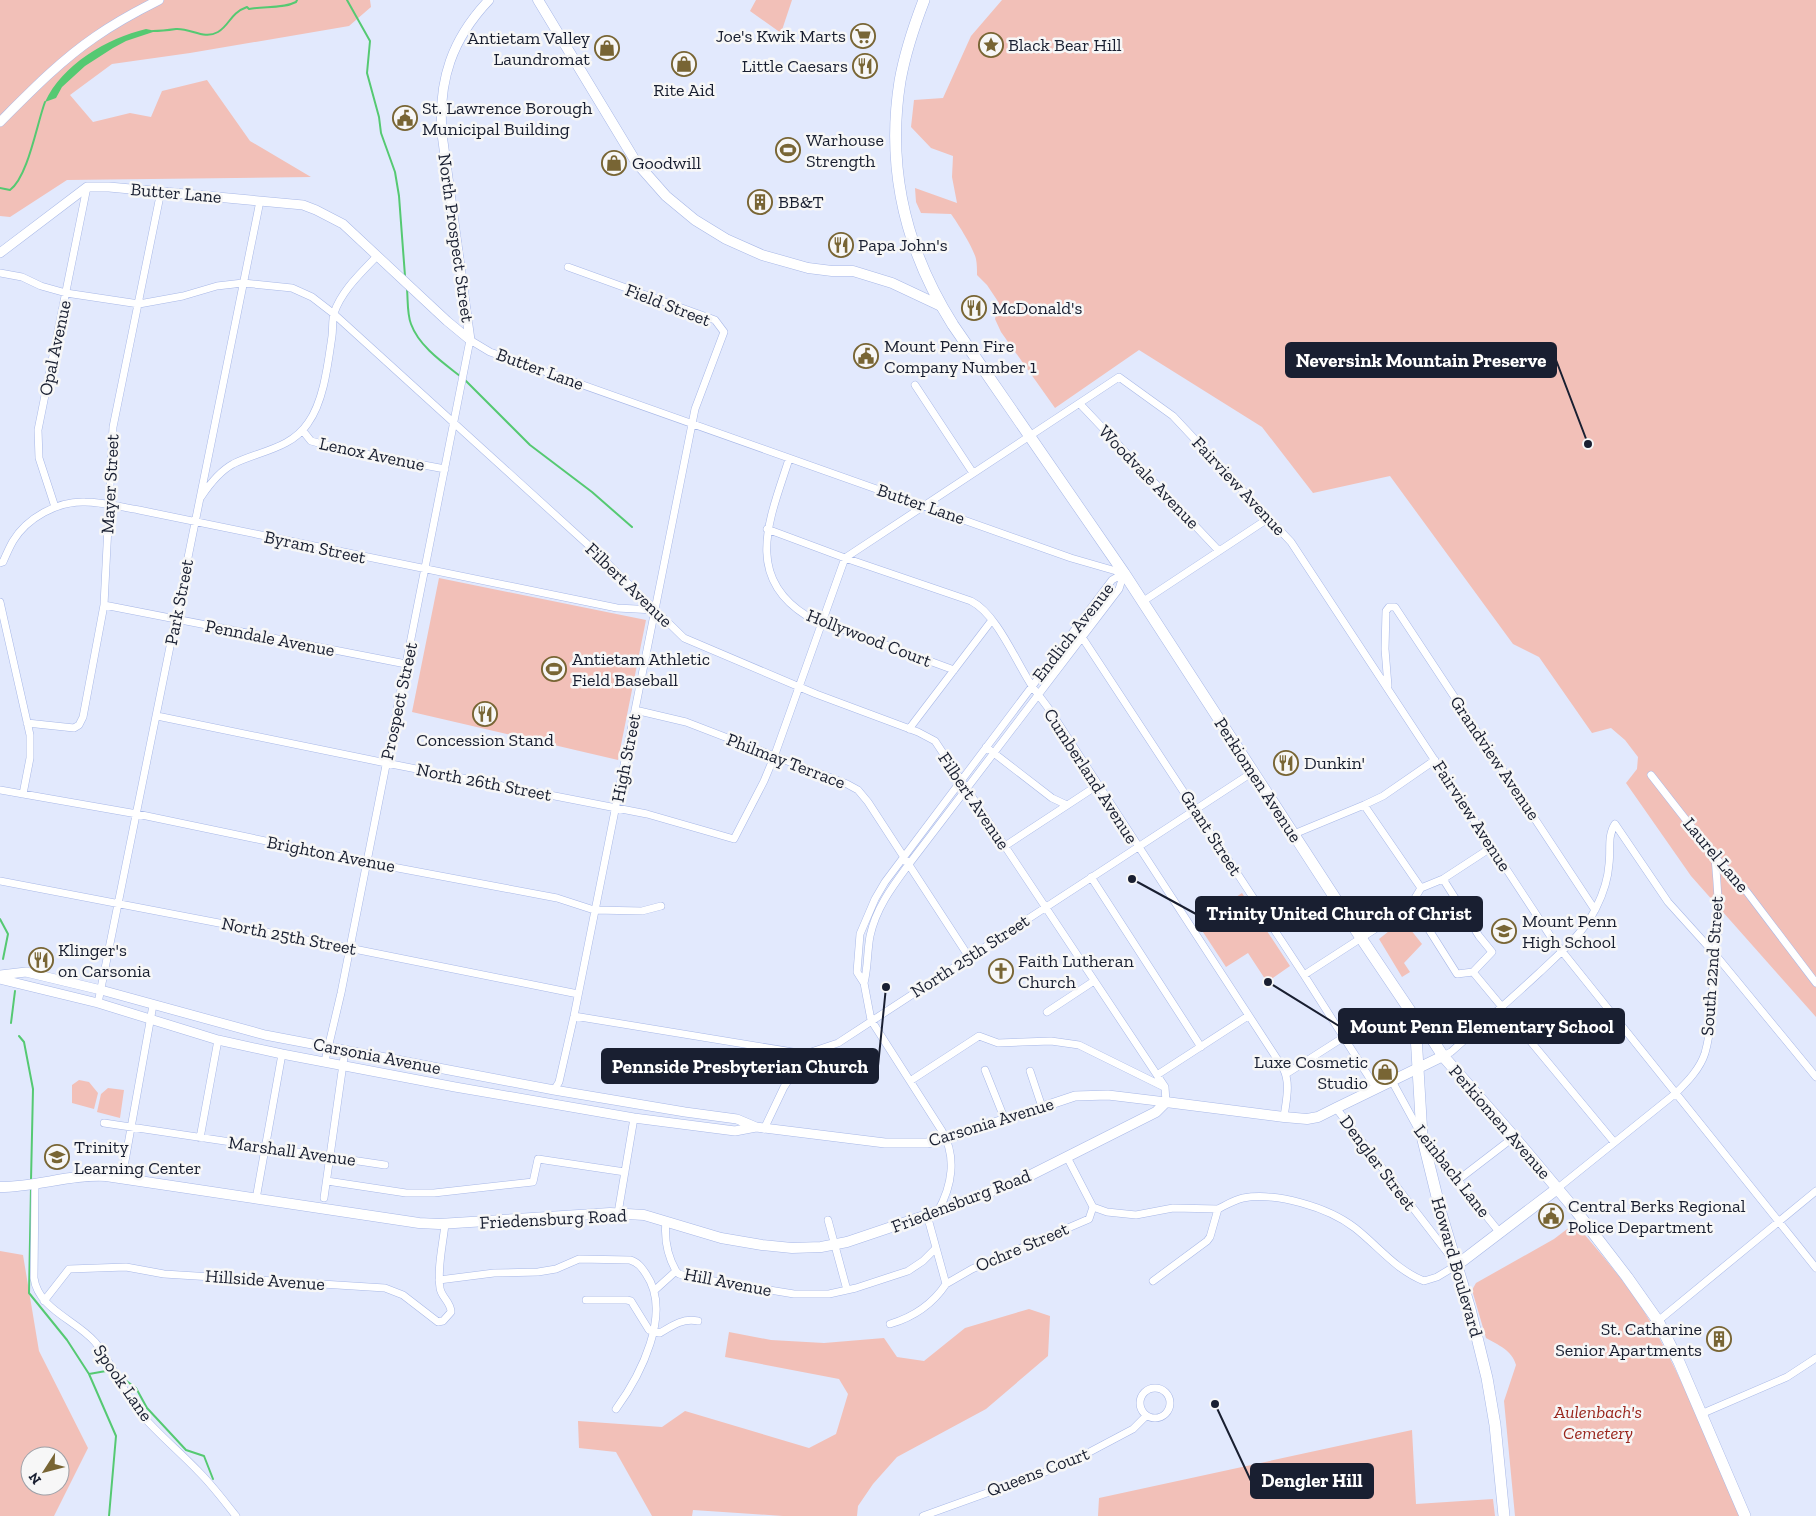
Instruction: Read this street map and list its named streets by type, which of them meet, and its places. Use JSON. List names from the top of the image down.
{
  "streets": {
    "main road": ["Perkiomen Avenue", "Friedensburg Road", "Howard Boulevard"],
    "street": [
      "Butter Lane",
      "North Prospect Street",
      "Field Street",
      "Opal Avenue",
      "Lenox Avenue",
      "Woodvale Avenue",
      "Mayer Street",
      "Fairview Avenue",
      "Byram Street",
      "Filbert Avenue",
      "Park Street",
      "Endlich Avenue",
      "Penndale Avenue",
      "Hollywood Court",
      "Prospect Street",
      "High Street",
      "Grandview Avenue",
      "Philmay Terrace",
      "Cumberland Avenue",
      "North 26th Street",
      "Grant Street",
      "Brighton Avenue",
      "Laurel Lane",
      "North 25th Street",
      "South 22nd Street",
      "Carsonia Avenue",
      "Marshall Avenue",
      "Dengler Street",
      "Leinbach Lane",
      "Ochre Street",
      "Hillside Avenue",
      "Hill Avenue",
      "Spook Lane",
      "Queens Court"
    ]
  },
  "crossings": [
    ["Butter Lane", "North Prospect Street"],
    ["Butter Lane", "Opal Avenue"],
    ["Butter Lane", "Mayer Street"],
    ["Butter Lane", "Park Street"],
    ["Butter Lane", "Endlich Avenue"],
    ["Butter Lane", "Hollywood Court"],
    ["Butter Lane", "Prospect Street"],
    ["Butter Lane", "High Street"],
    ["Butter Lane", "Perkiomen Avenue"],
    ["North Prospect Street", "Prospect Street"],
    ["Field Street", "High Street"],
    ["Opal Avenue", "Byram Street"],
    ["Opal Avenue", "Filbert Avenue"],
    ["Lenox Avenue", "Prospect Street"],
    ["Woodvale Avenue", "Fairview Avenue"],
    ["Mayer Street", "Byram Street"],
    ["Mayer Street", "Filbert Avenue"],
    ["Mayer Street", "Penndale Avenue"],
    ["Fairview Avenue", "Grandview Avenue"],
    ["Fairview Avenue", "South 22nd Street"],
    ["Byram Street", "Filbert Avenue"],
    ["Byram Street", "Park Street"],
    ["Byram Street", "Prospect Street"],
    ["Byram Street", "High Street"],
    ["Filbert Avenue", "Park Street"],
    ["Filbert Avenue", "Endlich Avenue"],
    ["Filbert Avenue", "Prospect Street"],
    ["Filbert Avenue", "High Street"],
    ["Filbert Avenue", "North 25th Street"],
    ["Filbert Avenue", "Carsonia Avenue"],
    ["Filbert Avenue", "Friedensburg Road"],
    ["Park Street", "Penndale Avenue"],
    ["Park Street", "North 26th Street"],
    ["Park Street", "Brighton Avenue"],
    ["Park Street", "North 25th Street"],
    ["Park Street", "Carsonia Avenue"],
    ["Endlich Avenue", "Philmay Terrace"],
    ["Endlich Avenue", "Cumberland Avenue"],
    ["Endlich Avenue", "Perkiomen Avenue"],
    ["Endlich Avenue", "Grant Street"],
    ["Endlich Avenue", "North 25th Street"],
    ["Endlich Avenue", "Carsonia Avenue"],
    ["Endlich Avenue", "Friedensburg Road"],
    ["Penndale Avenue", "Prospect Street"],
    ["Hollywood Court", "Cumberland Avenue"],
    ["Prospect Street", "North 26th Street"],
    ["Prospect Street", "Brighton Avenue"],
    ["Prospect Street", "North 25th Street"],
    ["Prospect Street", "Carsonia Avenue"],
    ["High Street", "Philmay Terrace"],
    ["High Street", "North 26th Street"],
    ["High Street", "Brighton Avenue"],
    ["High Street", "North 25th Street"],
    ["High Street", "Carsonia Avenue"],
    ["Philmay Terrace", "North 26th Street"],
    ["Philmay Terrace", "North 25th Street"],
    ["Cumberland Avenue", "North 25th Street"],
    ["Perkiomen Avenue", "North 25th Street"],
    ["Perkiomen Avenue", "South 22nd Street"],
    ["Perkiomen Avenue", "Howard Boulevard"],
    ["Grant Street", "North 25th Street"],
    ["Laurel Lane", "South 22nd Street"],
    ["Carsonia Avenue", "Friedensburg Road"],
    ["Dengler Street", "Howard Boulevard"],
    ["Leinbach Lane", "Howard Boulevard"],
    ["Friedensburg Road", "Spook Lane"],
    ["Hillside Avenue", "Spook Lane"]
  ],
  "parks": ["Aulenbach's Cemetery"],
  "places": {
    "supermarket": ["Joe's Kwik Marts"],
    "place": ["Black Bear Hill"],
    "shop": [
      "Antietam Valley Laundromat",
      "Rite Aid",
      "Goodwill",
      "Luxe Cosmetic Studio"
    ],
    "restaurant": [
      "Little Caesars",
      "Papa John's",
      "McDonald's",
      "Concession Stand",
      "Dunkin'",
      "Klinger's on Carsonia"
    ],
    "public building": ["St. Lawrence Borough Municipal Building", "Mount Penn Fire Company Number 1", "Central Berks Regional Police Department"],
    "sports": ["Warhouse Strength", "Antietam Athletic Field Baseball"],
    "building": ["BB&T", "St. Catharine Senior Apartments"],
    "other": [
      "Neversink Mountain Preserve",
      "Trinity United Church of Christ",
      "Mount Penn Elementary School",
      "Pennside Presbyterian Church",
      "Dengler Hill"
    ],
    "school or university": ["Mount Penn High School", "Trinity Learning Center"],
    "church": ["Faith Lutheran Church"]
  },
  "north": "bottom left"
}
